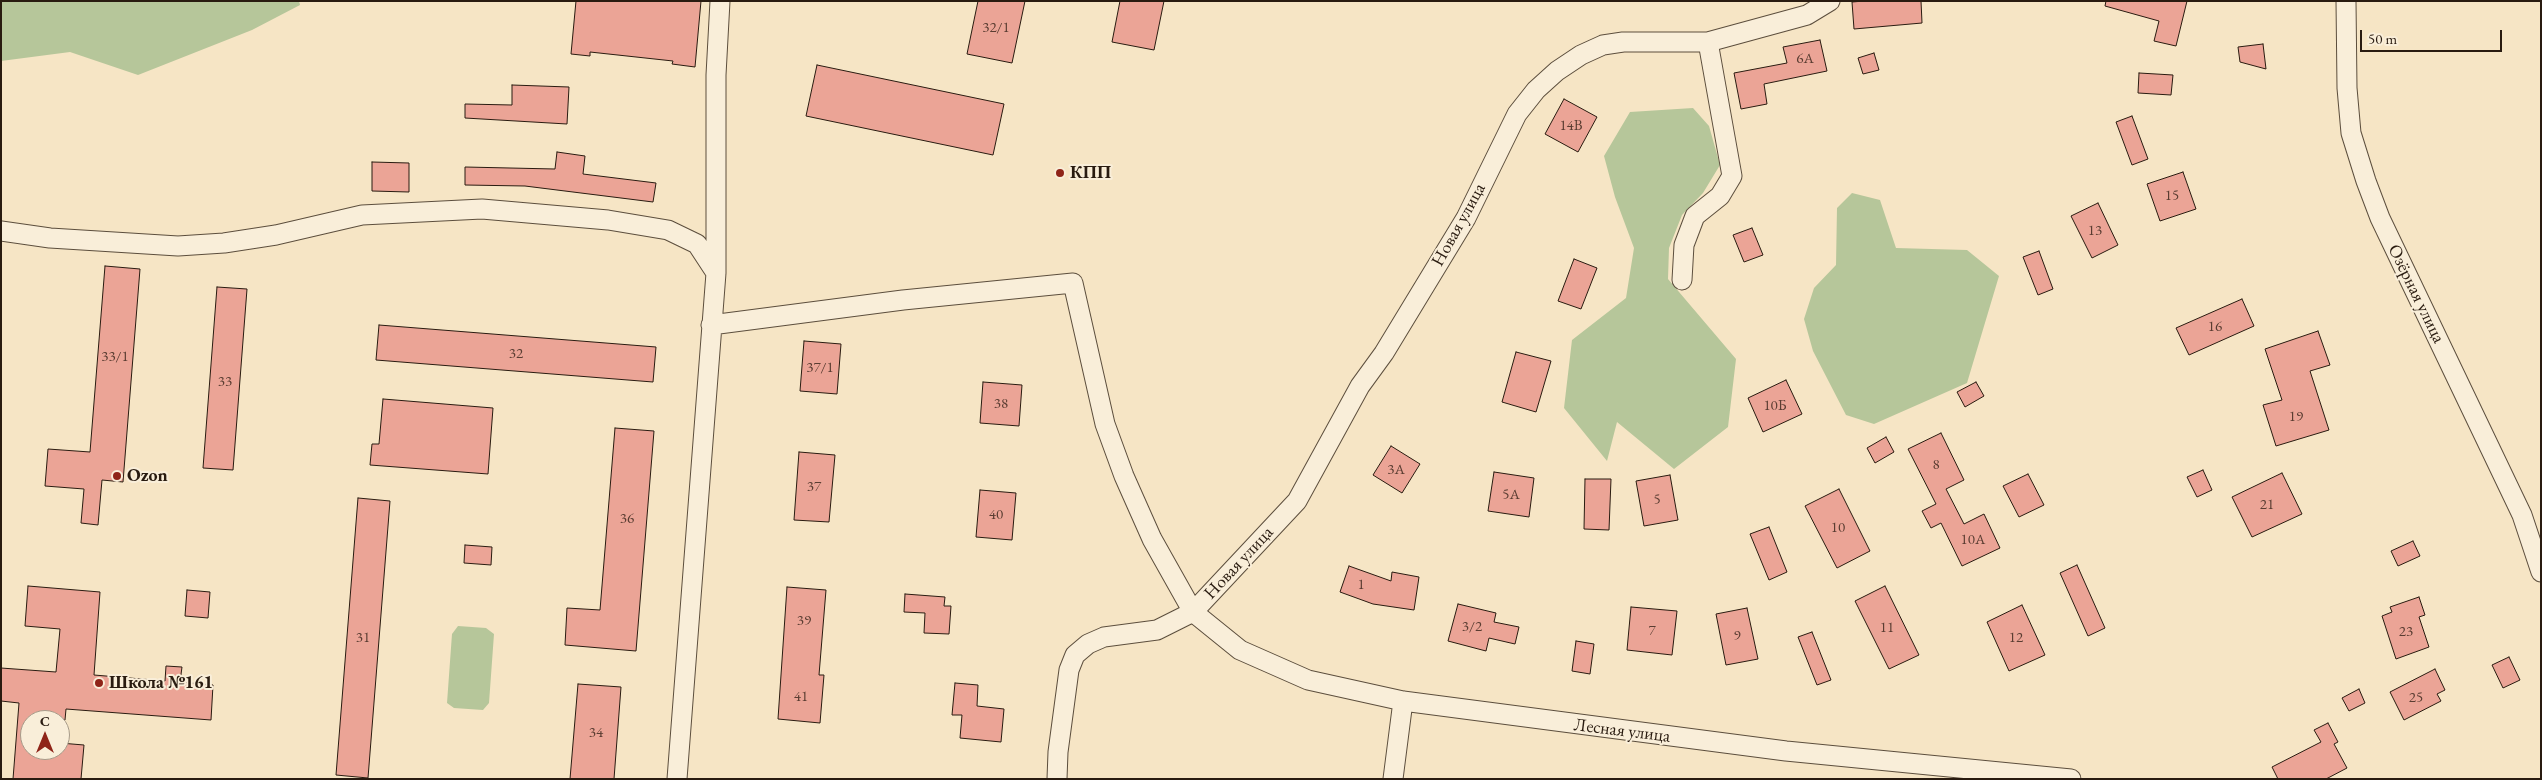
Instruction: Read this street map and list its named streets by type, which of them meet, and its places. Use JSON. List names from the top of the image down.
{
  "streets": {
    "street": ["Новая улица", "Озёрная улица", "Лесная улица"]
  },
  "crossings": [
    ["Новая улица", "Лесная улица"]
  ],
  "places": ["КПП", "Ozon", "Школа №161"],
  "house_numbers": [
    "32/1",
    "6А",
    "14В",
    "15",
    "13",
    "16",
    "32",
    "33/1",
    "37/1",
    "33",
    "38",
    "10Б",
    "19",
    "8",
    "3А",
    "37",
    "5А",
    "5",
    "21",
    "40",
    "36",
    "10",
    "10А",
    "1",
    "39",
    "3/2",
    "11",
    "7",
    "23",
    "9",
    "31",
    "12",
    "41",
    "25",
    "34"
  ],
  "scale_bar": "50 m",
  "north": "top"
}
